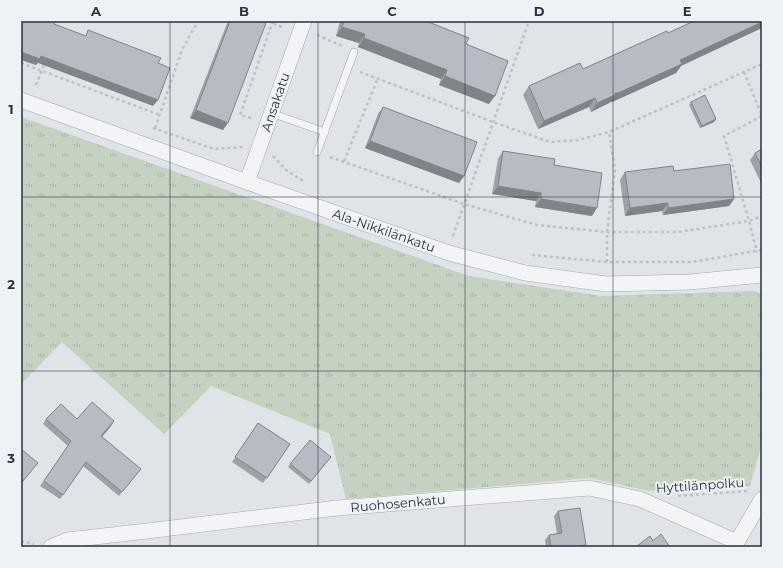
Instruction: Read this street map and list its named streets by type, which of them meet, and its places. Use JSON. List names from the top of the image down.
{
  "streets": {
    "street": ["Ansakatu", "Ala-Nikkilänkatu", "Ruohosenkatu"],
    "path": ["Hyttilänpolku"]
  },
  "crossings": [
    ["Ansakatu", "Ala-Nikkilänkatu"]
  ],
  "grid": {
    "columns": [
      "A",
      "B",
      "C",
      "D",
      "E"
    ],
    "rows": ["1", "2", "3"]
  }
}
